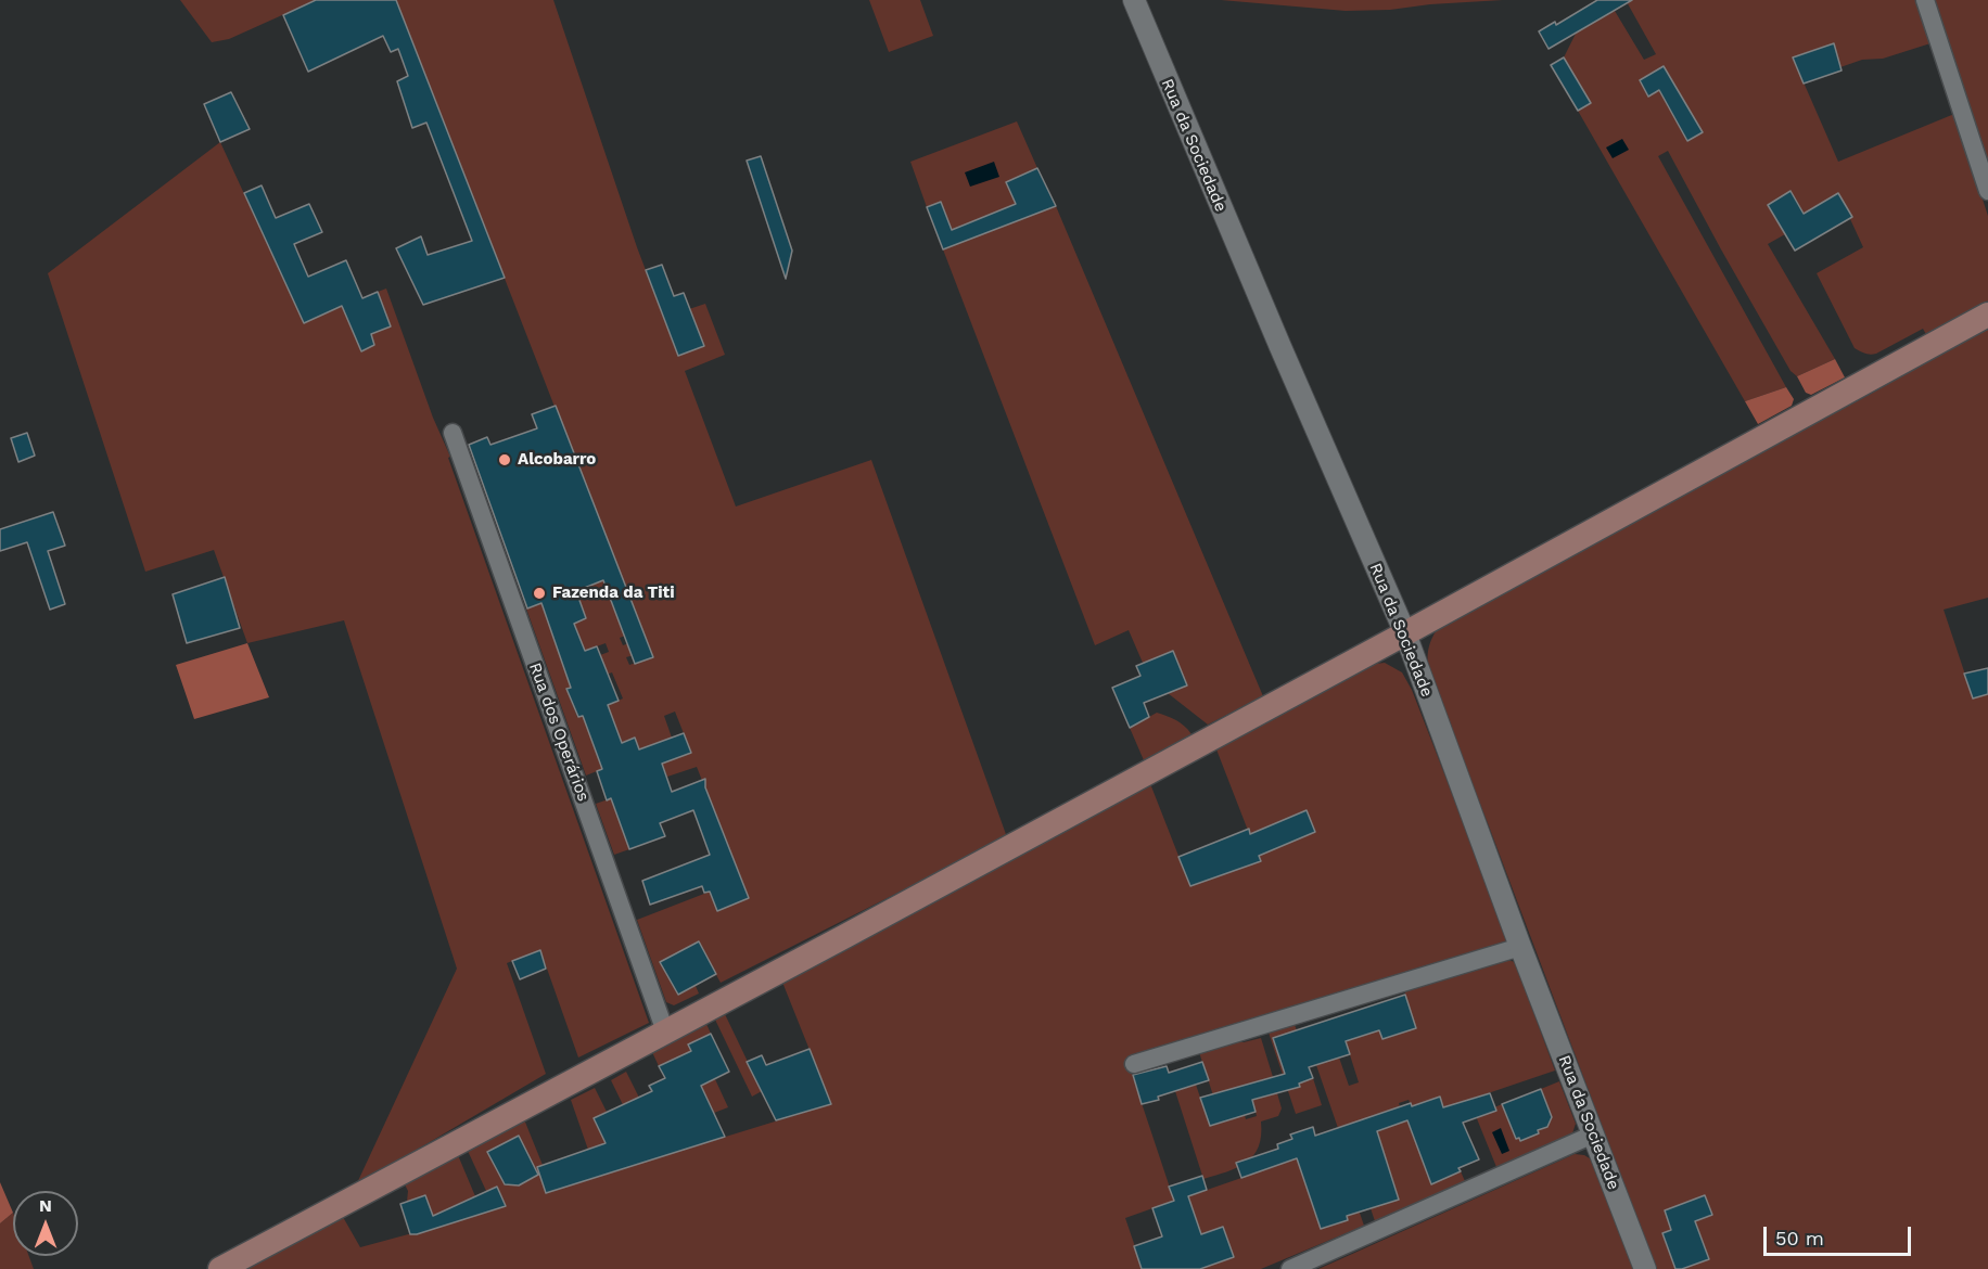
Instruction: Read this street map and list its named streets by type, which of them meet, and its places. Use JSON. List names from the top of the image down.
{
  "streets": {
    "street": ["Rua da Sociedade", "Rua dos Operários"]
  },
  "places": ["Alcobarro", "Fazenda da Titi"],
  "scale_bar": "50 m",
  "north": "top"
}
